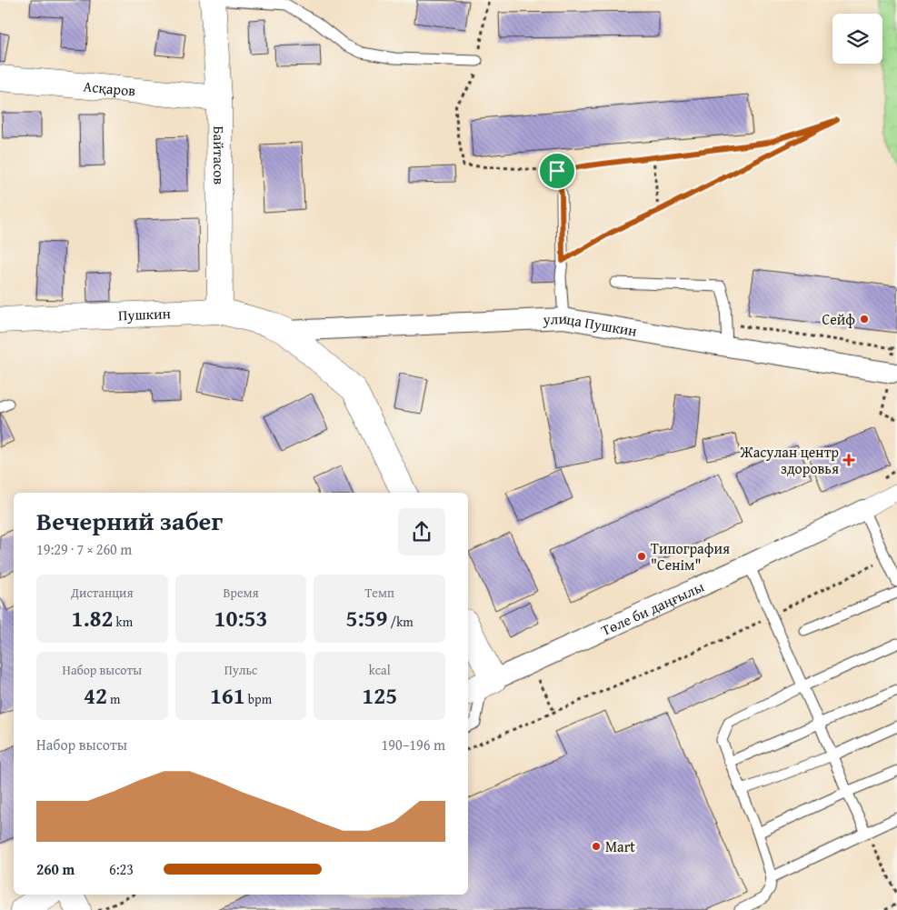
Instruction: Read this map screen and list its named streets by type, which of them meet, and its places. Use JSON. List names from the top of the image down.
{
  "streets": {
    "street": [
      "Асқаров",
      "Байтасов",
      "Пушкин",
      "улица Пушкин",
      "Төле би даңғылы"
    ]
  },
  "crossings": [
    ["Асқаров", "Байтасов"],
    ["Байтасов", "Пушкин"],
    ["Пушкин", "улица Пушкин"]
  ],
  "places": {
    "other": ["Сейф", "Типография \"Сенім\"", "Mart"],
    "health": ["Жасулан центр здоровья"]
  },
  "page": {
    "heading": ["Вечерний забег", "19:29 · 7 × 260 m"],
    "stats": [
      ["Дистанция", "1.82 km"],
      ["Время", "10:53"],
      ["Темп", "5:59 /km"],
      ["Набор высоты", "42 m"],
      ["Пульс", "161 bpm"],
      ["kcal", "125"]
    ],
    "chart": ["Набор высоты", "190–196 m"],
    "list": [
      {
        "name": "260 m",
        "note": "6:23"
      }
    ]
  }
}
